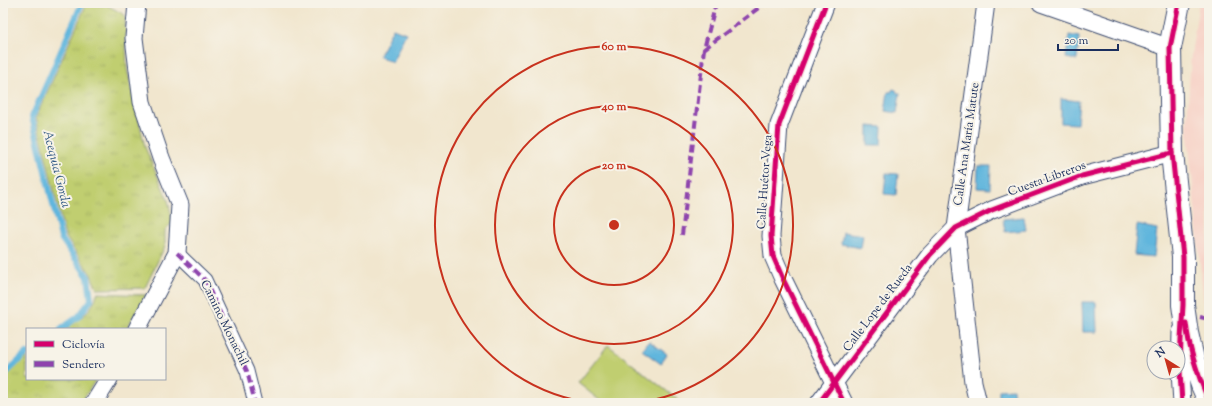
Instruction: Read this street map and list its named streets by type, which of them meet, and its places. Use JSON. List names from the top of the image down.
{
  "streets": {
    "street": [
      "Calle Ana María Matute",
      "Cuesta Libreros",
      "Calle Huétor Vega",
      "Calle Lope de Rueda",
      "Camino Monachil"
    ]
  },
  "crossings": [
    ["Calle Ana María Matute", "Cuesta Libreros"],
    ["Calle Ana María Matute", "Calle Lope de Rueda"],
    ["Cuesta Libreros", "Calle Lope de Rueda"],
    ["Calle Huétor Vega", "Calle Lope de Rueda"]
  ],
  "water": ["Acequia Gorda"],
  "legend": ["Ciclovía", "Sendero"],
  "scale_bar": "20 m",
  "north": "top left",
  "rings": ["60 m", "40 m", "20 m"]
}
